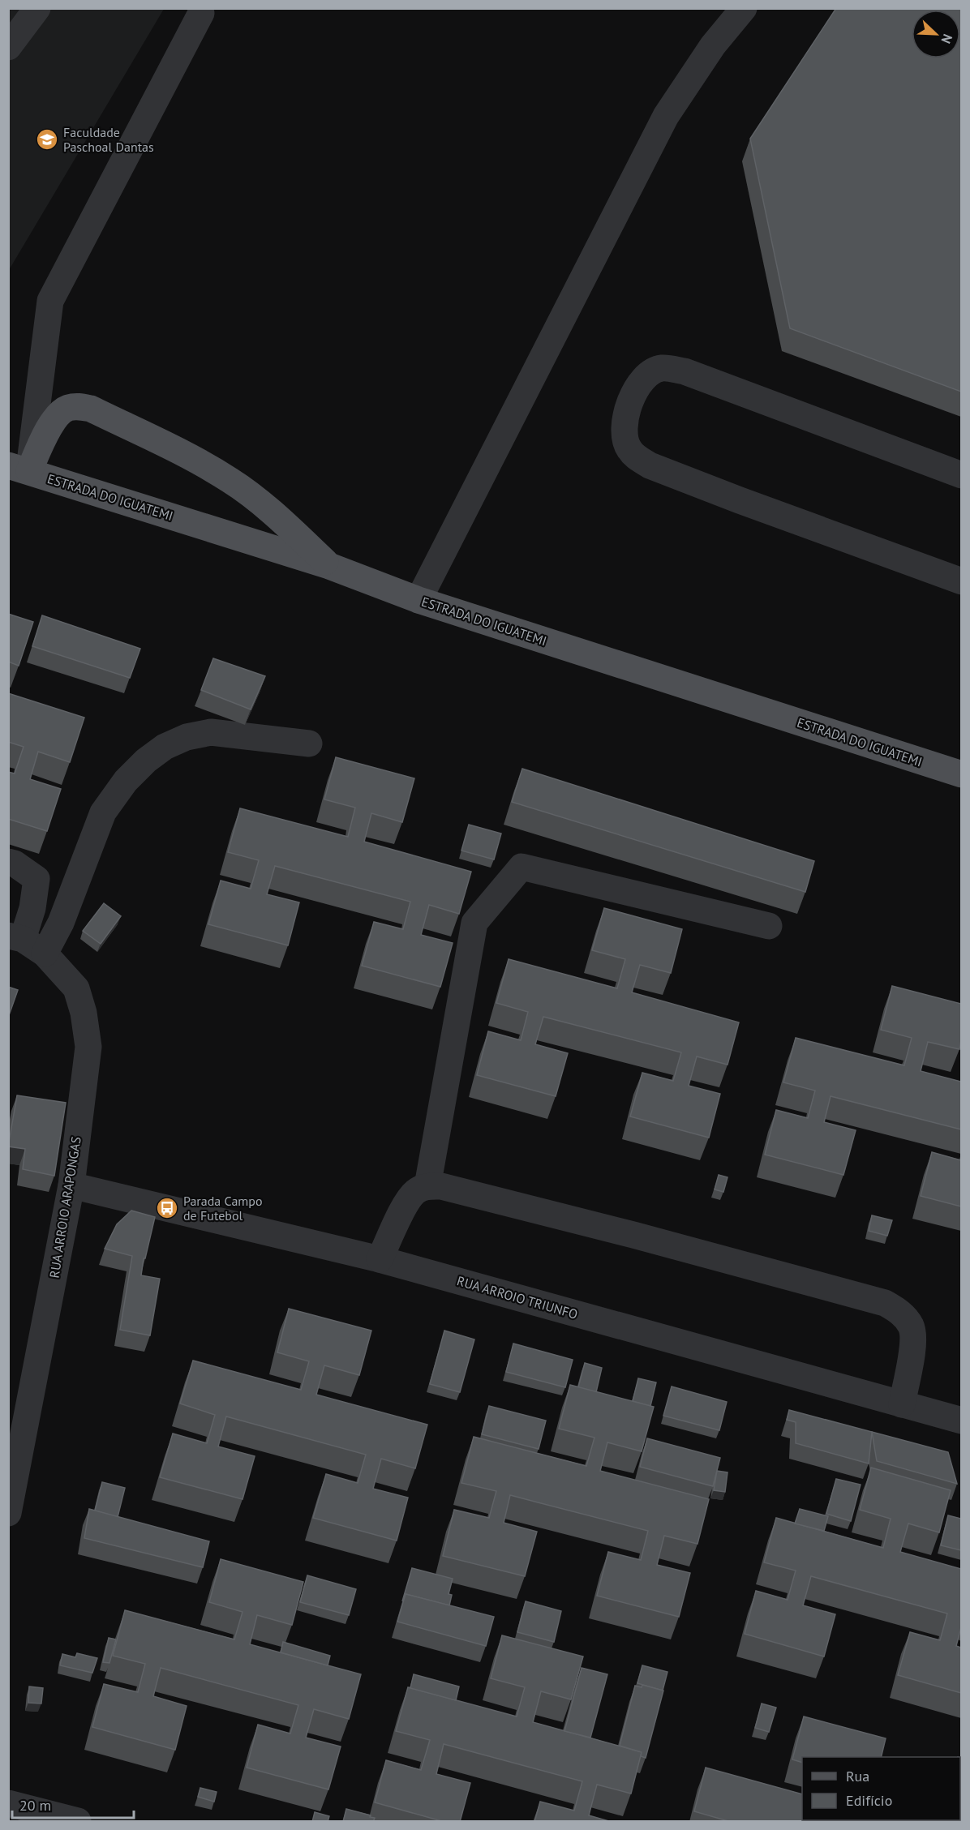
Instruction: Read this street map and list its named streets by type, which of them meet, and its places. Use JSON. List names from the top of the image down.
{
  "streets": {
    "main road": ["ESTRADA DO IGUATEMI"],
    "street": ["RUA ARROIO ARAPONGAS", "RUA ARROIO TRIUNFO"]
  },
  "crossings": [
    ["RUA ARROIO ARAPONGAS", "RUA ARROIO TRIUNFO"]
  ],
  "places": {
    "school or university": ["Faculdade Paschoal Dantas"],
    "bus stop": ["Parada Campo de Futebol"]
  },
  "legend": ["Rua", "Edifício"],
  "scale_bar": "20 m",
  "north": "bottom right"
}
